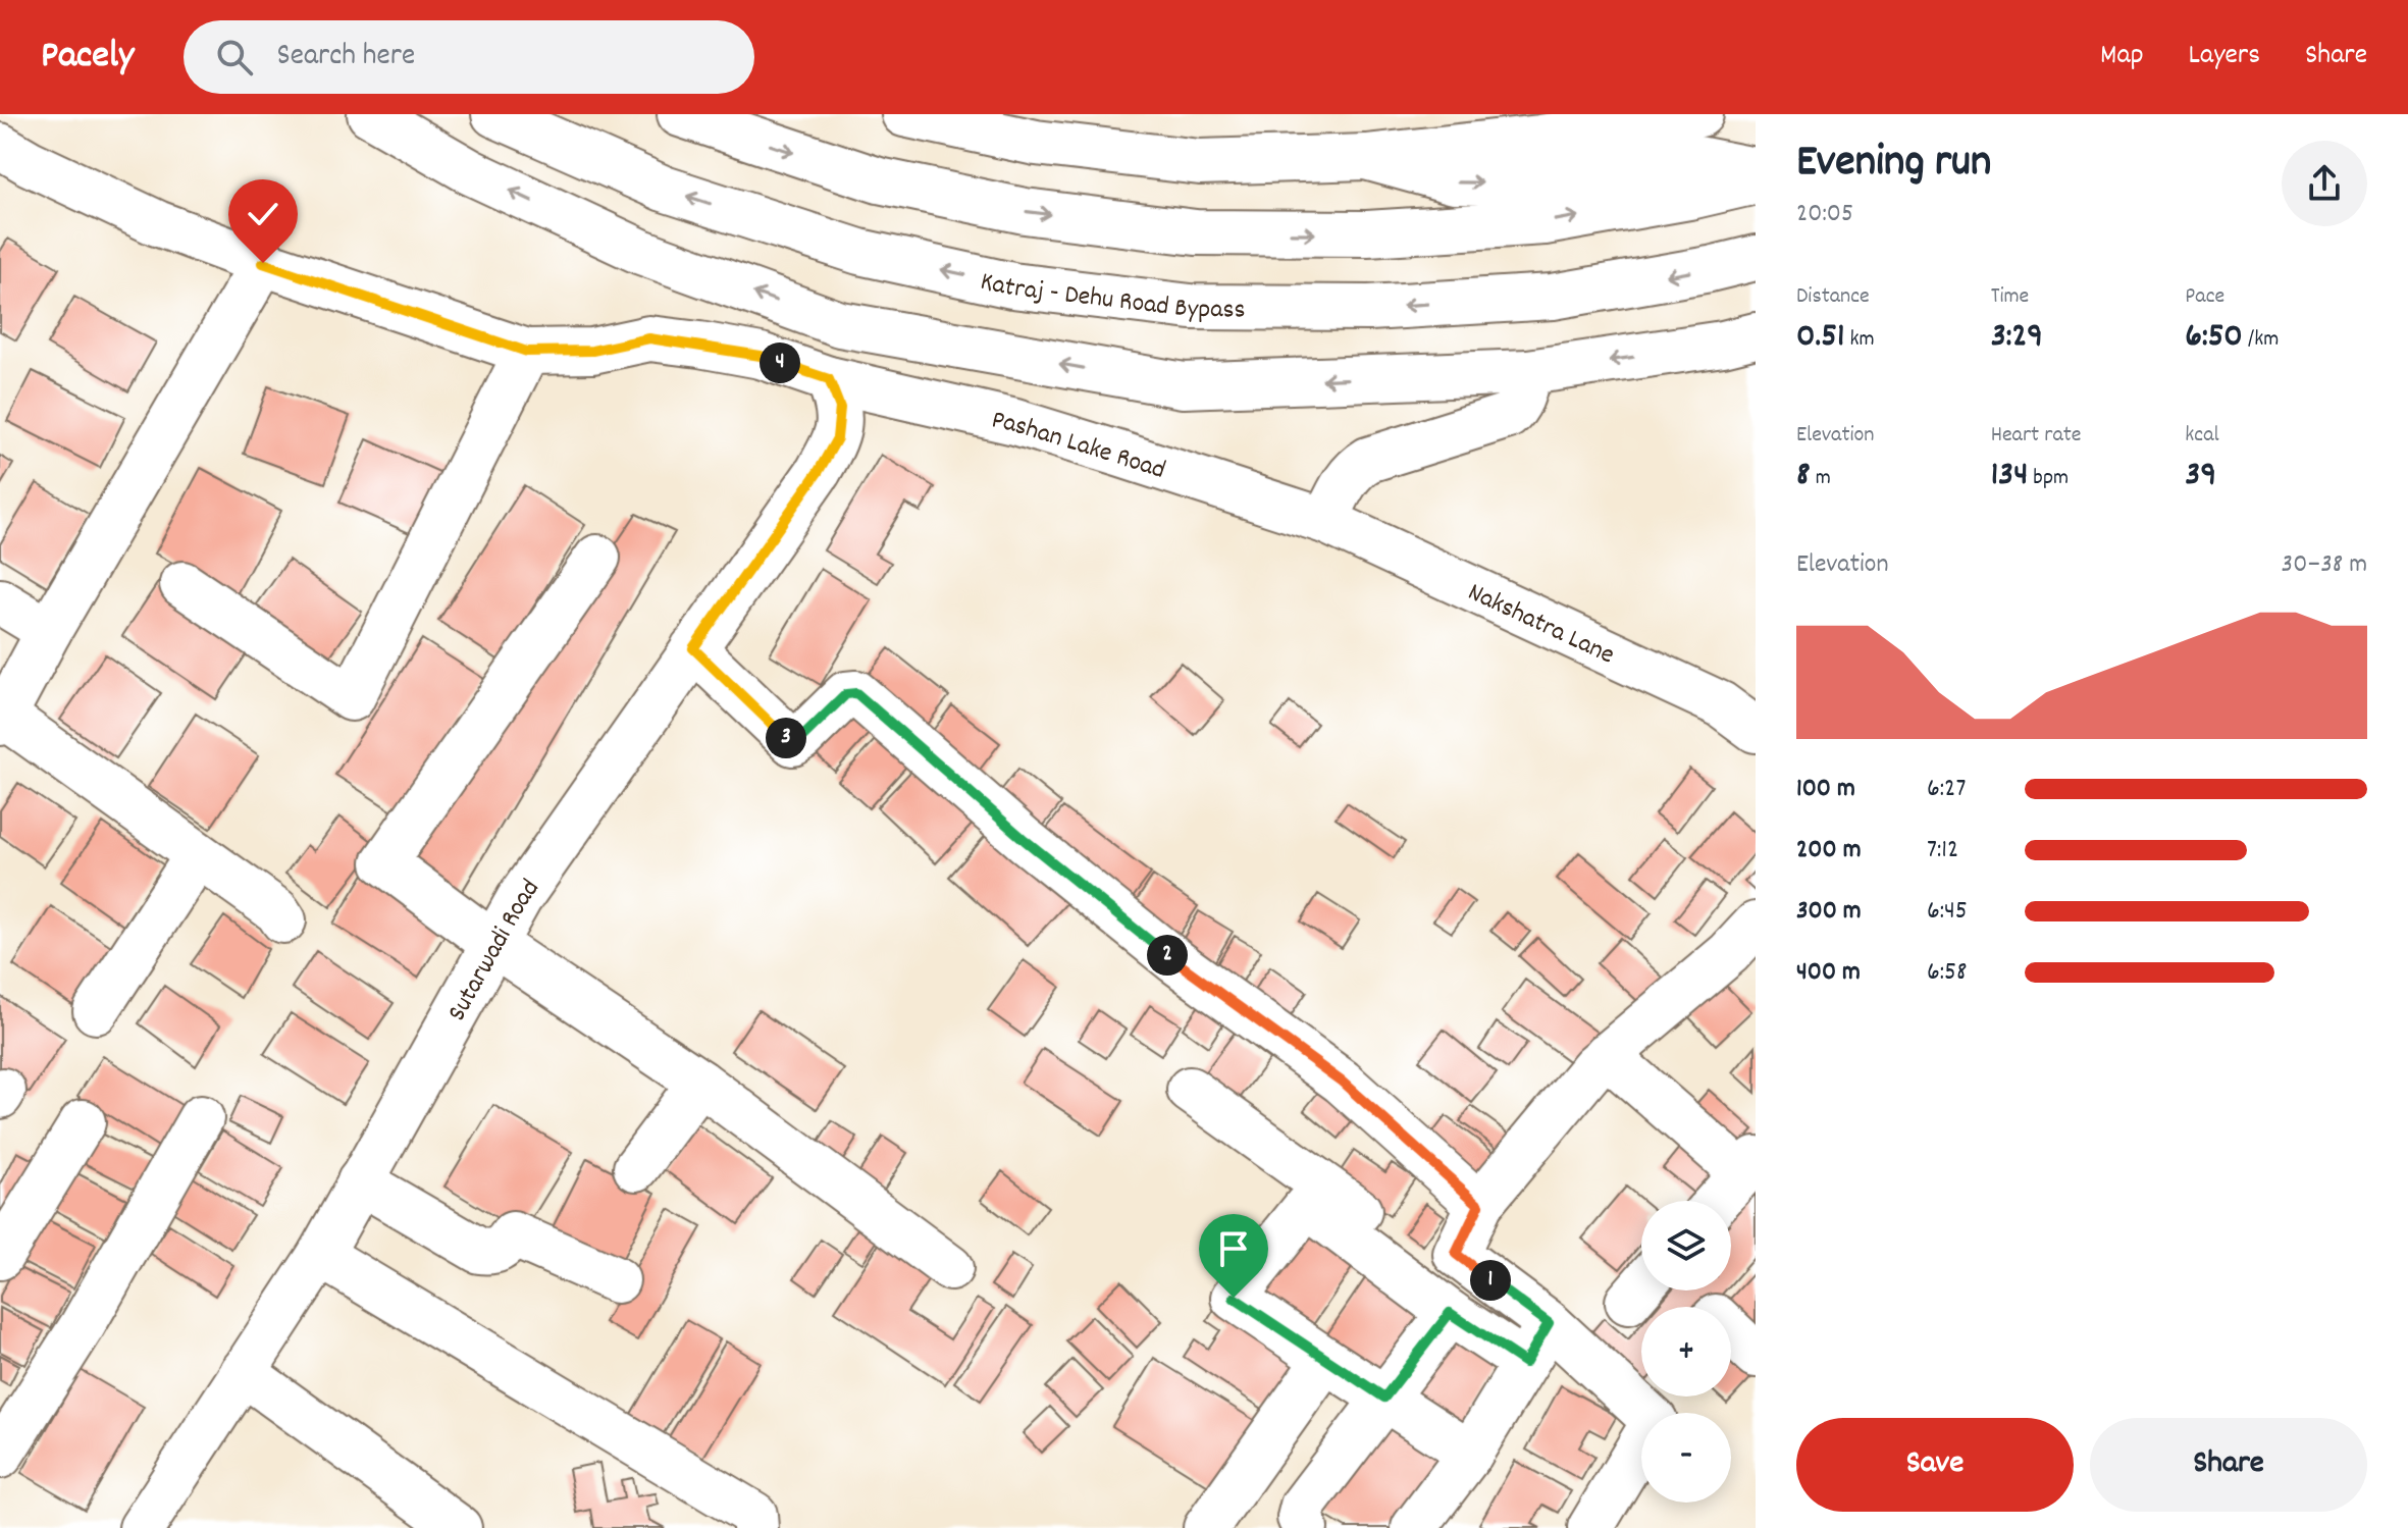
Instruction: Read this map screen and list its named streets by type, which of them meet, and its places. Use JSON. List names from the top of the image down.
{
  "streets": {
    "main road": [
      "Katraj - Dehu Road Bypass",
      "Pashan Lake Road",
      "Nakshatra Lane",
      "Sutarwadi Road"
    ]
  },
  "crossings": [
    ["Pashan Lake Road", "Nakshatra Lane"],
    ["Pashan Lake Road", "Sutarwadi Road"]
  ],
  "page": {
    "header": "Pacely",
    "search": "Search here",
    "nav": ["Map", "Layers", "Share"],
    "heading": ["Evening run", "20:05"],
    "stats": [
      ["Distance", "0.51 km"],
      ["Time", "3:29"],
      ["Pace", "6:50 /km"],
      ["Elevation", "8 m"],
      ["Heart rate", "134 bpm"],
      ["kcal", "39"]
    ],
    "pins": [
      "4",
      "3",
      "2",
      "1"
    ],
    "chart": ["Elevation", "30–38 m"],
    "list": [
      {
        "name": "100 m",
        "note": "6:27"
      },
      {
        "name": "200 m",
        "note": "7:12"
      },
      {
        "name": "300 m",
        "note": "6:45"
      },
      {
        "name": "400 m",
        "note": "6:58"
      }
    ],
    "map_buttons": ["+", "−"],
    "buttons": ["Save", "Share"]
  }
}
